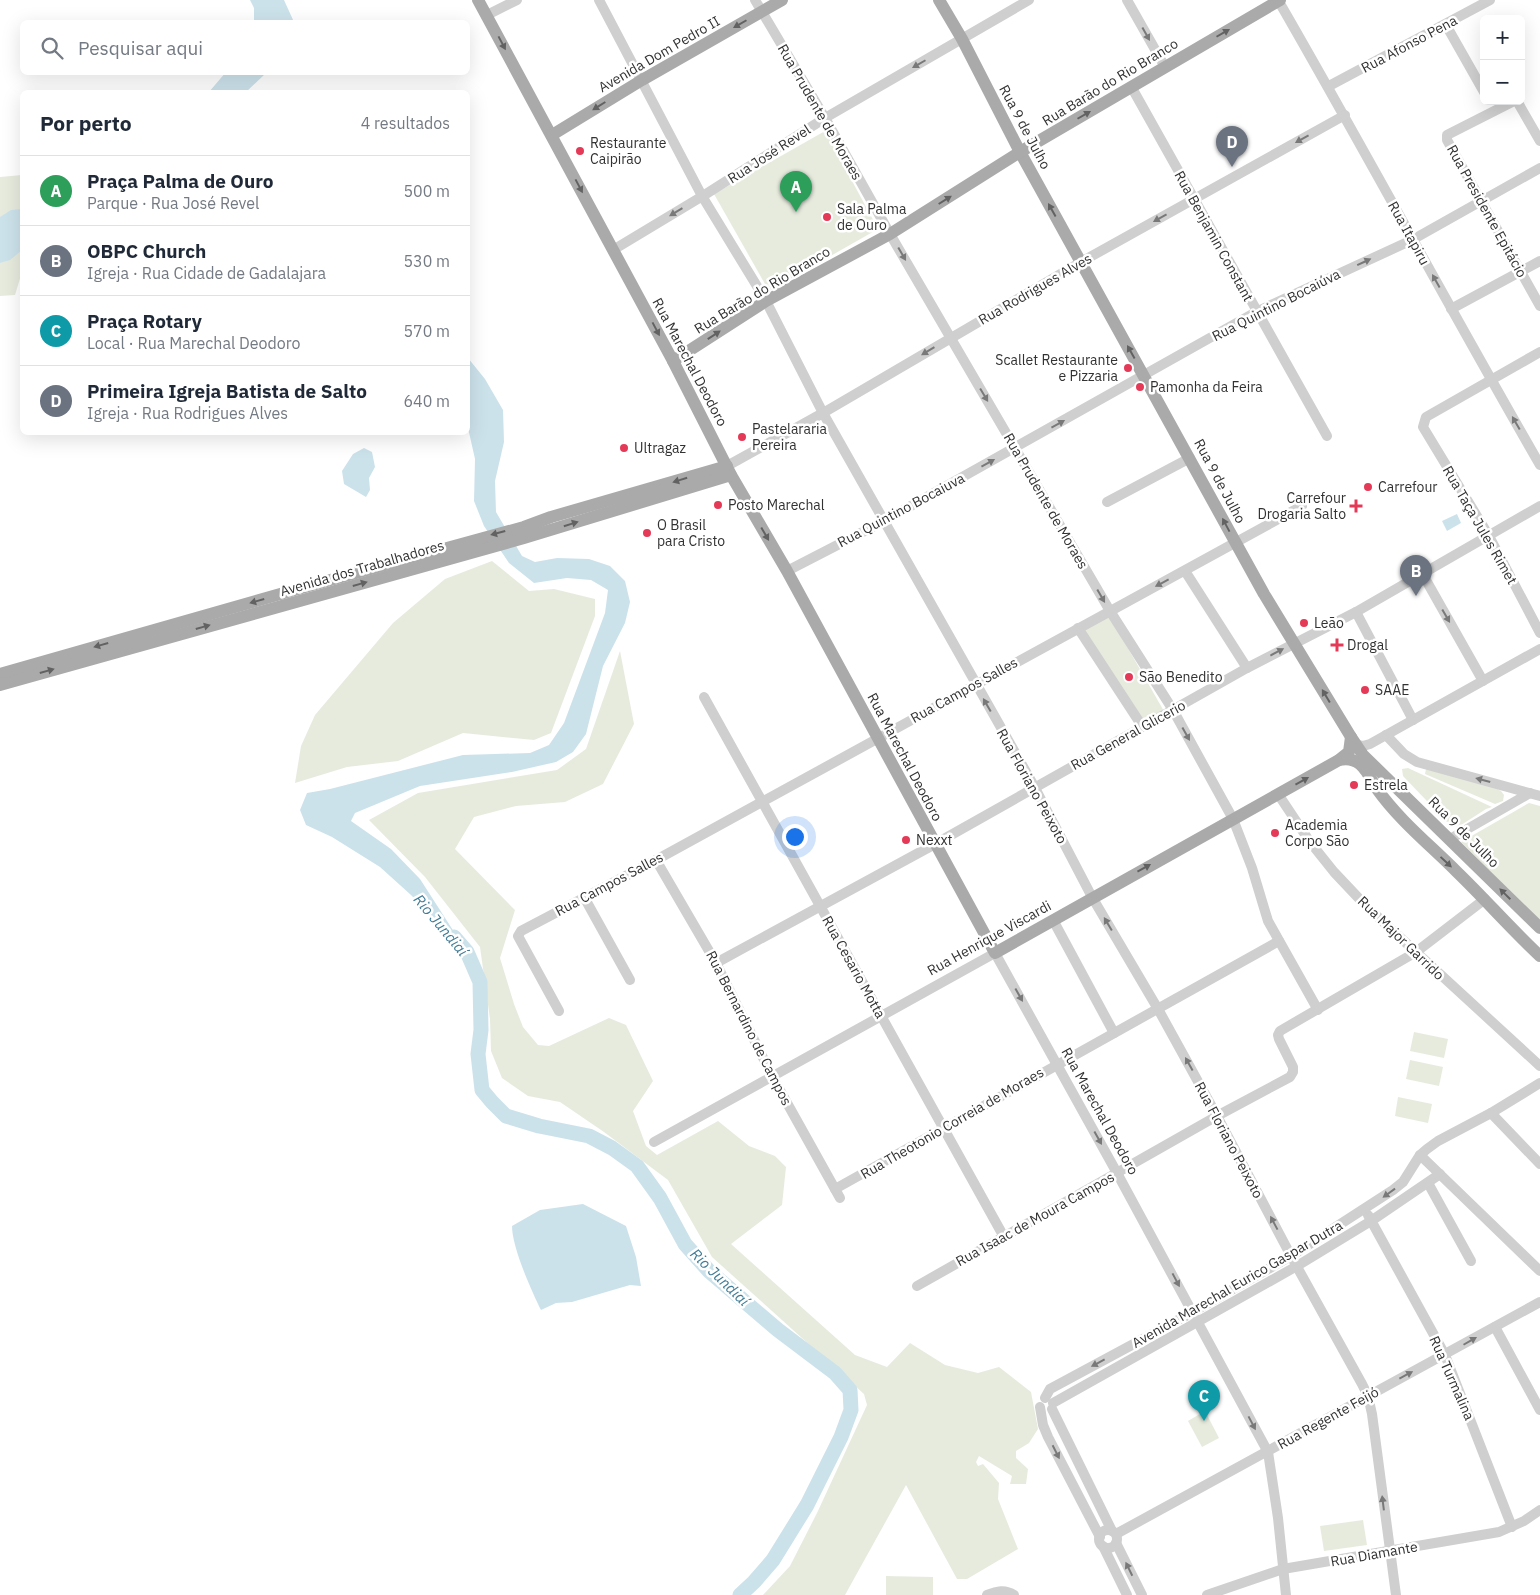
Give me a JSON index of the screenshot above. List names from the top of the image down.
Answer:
{
  "streets": {
    "main road": [
      "Avenida Dom Pedro II",
      "Rua Barão do Rio Branco",
      "Rua 9 de Julho",
      "Rua Marechal Deodoro",
      "Avenida dos Trabalhadores",
      "Rua Henrique Viscardi"
    ],
    "street": [
      "Rua Afonso Pena",
      "Rua Prudente de Moraes",
      "Rua José Revel",
      "Rua Presidente Epitácio",
      "Rua Itapiru",
      "Rua Benjamin Constant",
      "Rua Rodrigues Alves",
      "Rua Quintino Bocaiúva",
      "Rua Quintino Bocaiuva",
      "Rua Taça Jules Rimet",
      "Rua Campos Salles",
      "Rua General Glicerio",
      "Rua Floriano Peixoto",
      "Rua Major Garrido",
      "Rua Cesario Motta",
      "Rua Bernardino de Campos",
      "Rua Theotonio Correia de Moraes",
      "Rua Isaac de Moura Campos",
      "Avenida Marechal Eurico Gaspar Dutra",
      "Rua Turmalina",
      "Rua Regente Feijó",
      "Rua Diamante"
    ]
  },
  "crossings": [
    ["Rua Afonso Pena", "Rua Itapiru"],
    ["Avenida Dom Pedro II", "Rua Prudente de Moraes"],
    ["Avenida Dom Pedro II", "Rua Marechal Deodoro"],
    ["Avenida Dom Pedro II", "Rua Floriano Peixoto"],
    ["Rua Barão do Rio Branco", "Rua Prudente de Moraes"],
    ["Rua Barão do Rio Branco", "Rua 9 de Julho"],
    ["Rua Barão do Rio Branco", "Rua Itapiru"],
    ["Rua Barão do Rio Branco", "Rua Benjamin Constant"],
    ["Rua Barão do Rio Branco", "Rua Marechal Deodoro"],
    ["Rua Barão do Rio Branco", "Rua Floriano Peixoto"],
    ["Rua Prudente de Moraes", "Rua José Revel"],
    ["Rua Prudente de Moraes", "Rua Rodrigues Alves"],
    ["Rua Prudente de Moraes", "Rua Quintino Bocaiúva"],
    ["Rua Prudente de Moraes", "Rua Quintino Bocaiuva"],
    ["Rua Prudente de Moraes", "Rua Campos Salles"],
    ["Rua Prudente de Moraes", "Rua General Glicerio"],
    ["Rua Prudente de Moraes", "Rua Henrique Viscardi"],
    ["Rua Prudente de Moraes", "Rua Theotonio Correia de Moraes"],
    ["Rua Prudente de Moraes", "Rua Isaac de Moura Campos"],
    ["Rua 9 de Julho", "Rua José Revel"],
    ["Rua 9 de Julho", "Rua Rodrigues Alves"],
    ["Rua 9 de Julho", "Rua Quintino Bocaiúva"],
    ["Rua 9 de Julho", "Rua Campos Salles"],
    ["Rua 9 de Julho", "Rua General Glicerio"],
    ["Rua José Revel", "Rua Marechal Deodoro"],
    ["Rua José Revel", "Rua Floriano Peixoto"],
    ["Rua Presidente Epitácio", "Rua Quintino Bocaiúva"],
    ["Rua Itapiru", "Rua Rodrigues Alves"],
    ["Rua Itapiru", "Rua Quintino Bocaiúva"],
    ["Rua Itapiru", "Rua Taça Jules Rimet"],
    ["Rua Benjamin Constant", "Rua Rodrigues Alves"],
    ["Rua Benjamin Constant", "Rua Quintino Bocaiúva"],
    ["Rua Rodrigues Alves", "Rua Marechal Deodoro"],
    ["Rua Rodrigues Alves", "Avenida dos Trabalhadores"],
    ["Rua Rodrigues Alves", "Rua Floriano Peixoto"],
    ["Rua Quintino Bocaiúva", "Rua Quintino Bocaiuva"],
    ["Rua Marechal Deodoro", "Rua Quintino Bocaiuva"],
    ["Rua Marechal Deodoro", "Avenida dos Trabalhadores"],
    ["Rua Marechal Deodoro", "Rua Campos Salles"],
    ["Rua Marechal Deodoro", "Rua General Glicerio"],
    ["Rua Marechal Deodoro", "Rua Henrique Viscardi"],
    ["Rua Marechal Deodoro", "Rua Theotonio Correia de Moraes"],
    ["Rua Marechal Deodoro", "Rua Isaac de Moura Campos"],
    ["Rua Marechal Deodoro", "Avenida Marechal Eurico Gaspar Dutra"],
    ["Rua Marechal Deodoro", "Rua Regente Feijó"],
    ["Rua Marechal Deodoro", "Rua Diamante"],
    ["Rua Quintino Bocaiuva", "Rua Floriano Peixoto"],
    ["Rua Taça Jules Rimet", "Rua General Glicerio"],
    ["Rua Campos Salles", "Rua Floriano Peixoto"],
    ["Rua Campos Salles", "Rua Cesario Motta"],
    ["Rua Campos Salles", "Rua Bernardino de Campos"],
    ["Rua General Glicerio", "Rua Floriano Peixoto"],
    ["Rua General Glicerio", "Rua Cesario Motta"],
    ["Rua General Glicerio", "Rua Bernardino de Campos"],
    ["Rua Floriano Peixoto", "Rua Henrique Viscardi"],
    ["Rua Floriano Peixoto", "Rua Theotonio Correia de Moraes"],
    ["Rua Floriano Peixoto", "Rua Isaac de Moura Campos"],
    ["Rua Floriano Peixoto", "Avenida Marechal Eurico Gaspar Dutra"],
    ["Rua Floriano Peixoto", "Rua Regente Feijó"],
    ["Rua Floriano Peixoto", "Rua Diamante"],
    ["Rua Henrique Viscardi", "Rua Major Garrido"],
    ["Rua Henrique Viscardi", "Rua Cesario Motta"],
    ["Rua Henrique Viscardi", "Rua Bernardino de Campos"],
    ["Rua Cesario Motta", "Rua Theotonio Correia de Moraes"],
    ["Rua Cesario Motta", "Rua Isaac de Moura Campos"],
    ["Rua Bernardino de Campos", "Rua Theotonio Correia de Moraes"],
    ["Avenida Marechal Eurico Gaspar Dutra", "Rua Turmalina"],
    ["Rua Turmalina", "Rua Regente Feijó"],
    ["Rua Turmalina", "Rua Diamante"]
  ],
  "one_way": [
    "Avenida Dom Pedro II",
    "Rua Barão do Rio Branco",
    "Rua Prudente de Moraes",
    "Rua José Revel",
    "Rua Rodrigues Alves",
    "Rua Quintino Bocaiúva",
    "Rua Marechal Deodoro",
    "Rua Quintino Bocaiuva",
    "Rua Floriano Peixoto"
  ],
  "water": ["Rio Jundiaí"],
  "places": {
    "other": [
      "Restaurante Caipirão",
      "Sala Palma de Ouro",
      "Scallet Restaurante e Pizzaria",
      "Pamonha da Feira",
      "Pastelararia Pereira",
      "Ultragaz",
      "Carrefour",
      "Posto Marechal",
      "O Brasil para Cristo",
      "Leão",
      "São Benedito",
      "SAAE",
      "Estrela",
      "Academia Corpo São",
      "Nexxt"
    ],
    "health": ["Carrefour Drogaria Salto", "Drogal"]
  },
  "page": {
    "map_buttons": ["+", "−"],
    "search": "Pesquisar aqui",
    "heading": ["Por perto", "4 resultados"],
    "pins": [
      "D",
      "A",
      "B",
      "C"
    ],
    "list": [
      {
        "mark": "A",
        "name": "Praça Palma de Ouro",
        "note": "Parque · Rua José Revel",
        "value": "500 m"
      },
      {
        "mark": "B",
        "name": "OBPC Church",
        "note": "Igreja · Rua Cidade de Gadalajara",
        "value": "530 m"
      },
      {
        "mark": "C",
        "name": "Praça Rotary",
        "note": "Local · Rua Marechal Deodoro",
        "value": "570 m"
      },
      {
        "mark": "D",
        "name": "Primeira Igreja Batista de Salto",
        "note": "Igreja · Rua Rodrigues Alves",
        "value": "640 m"
      }
    ]
  }
}
